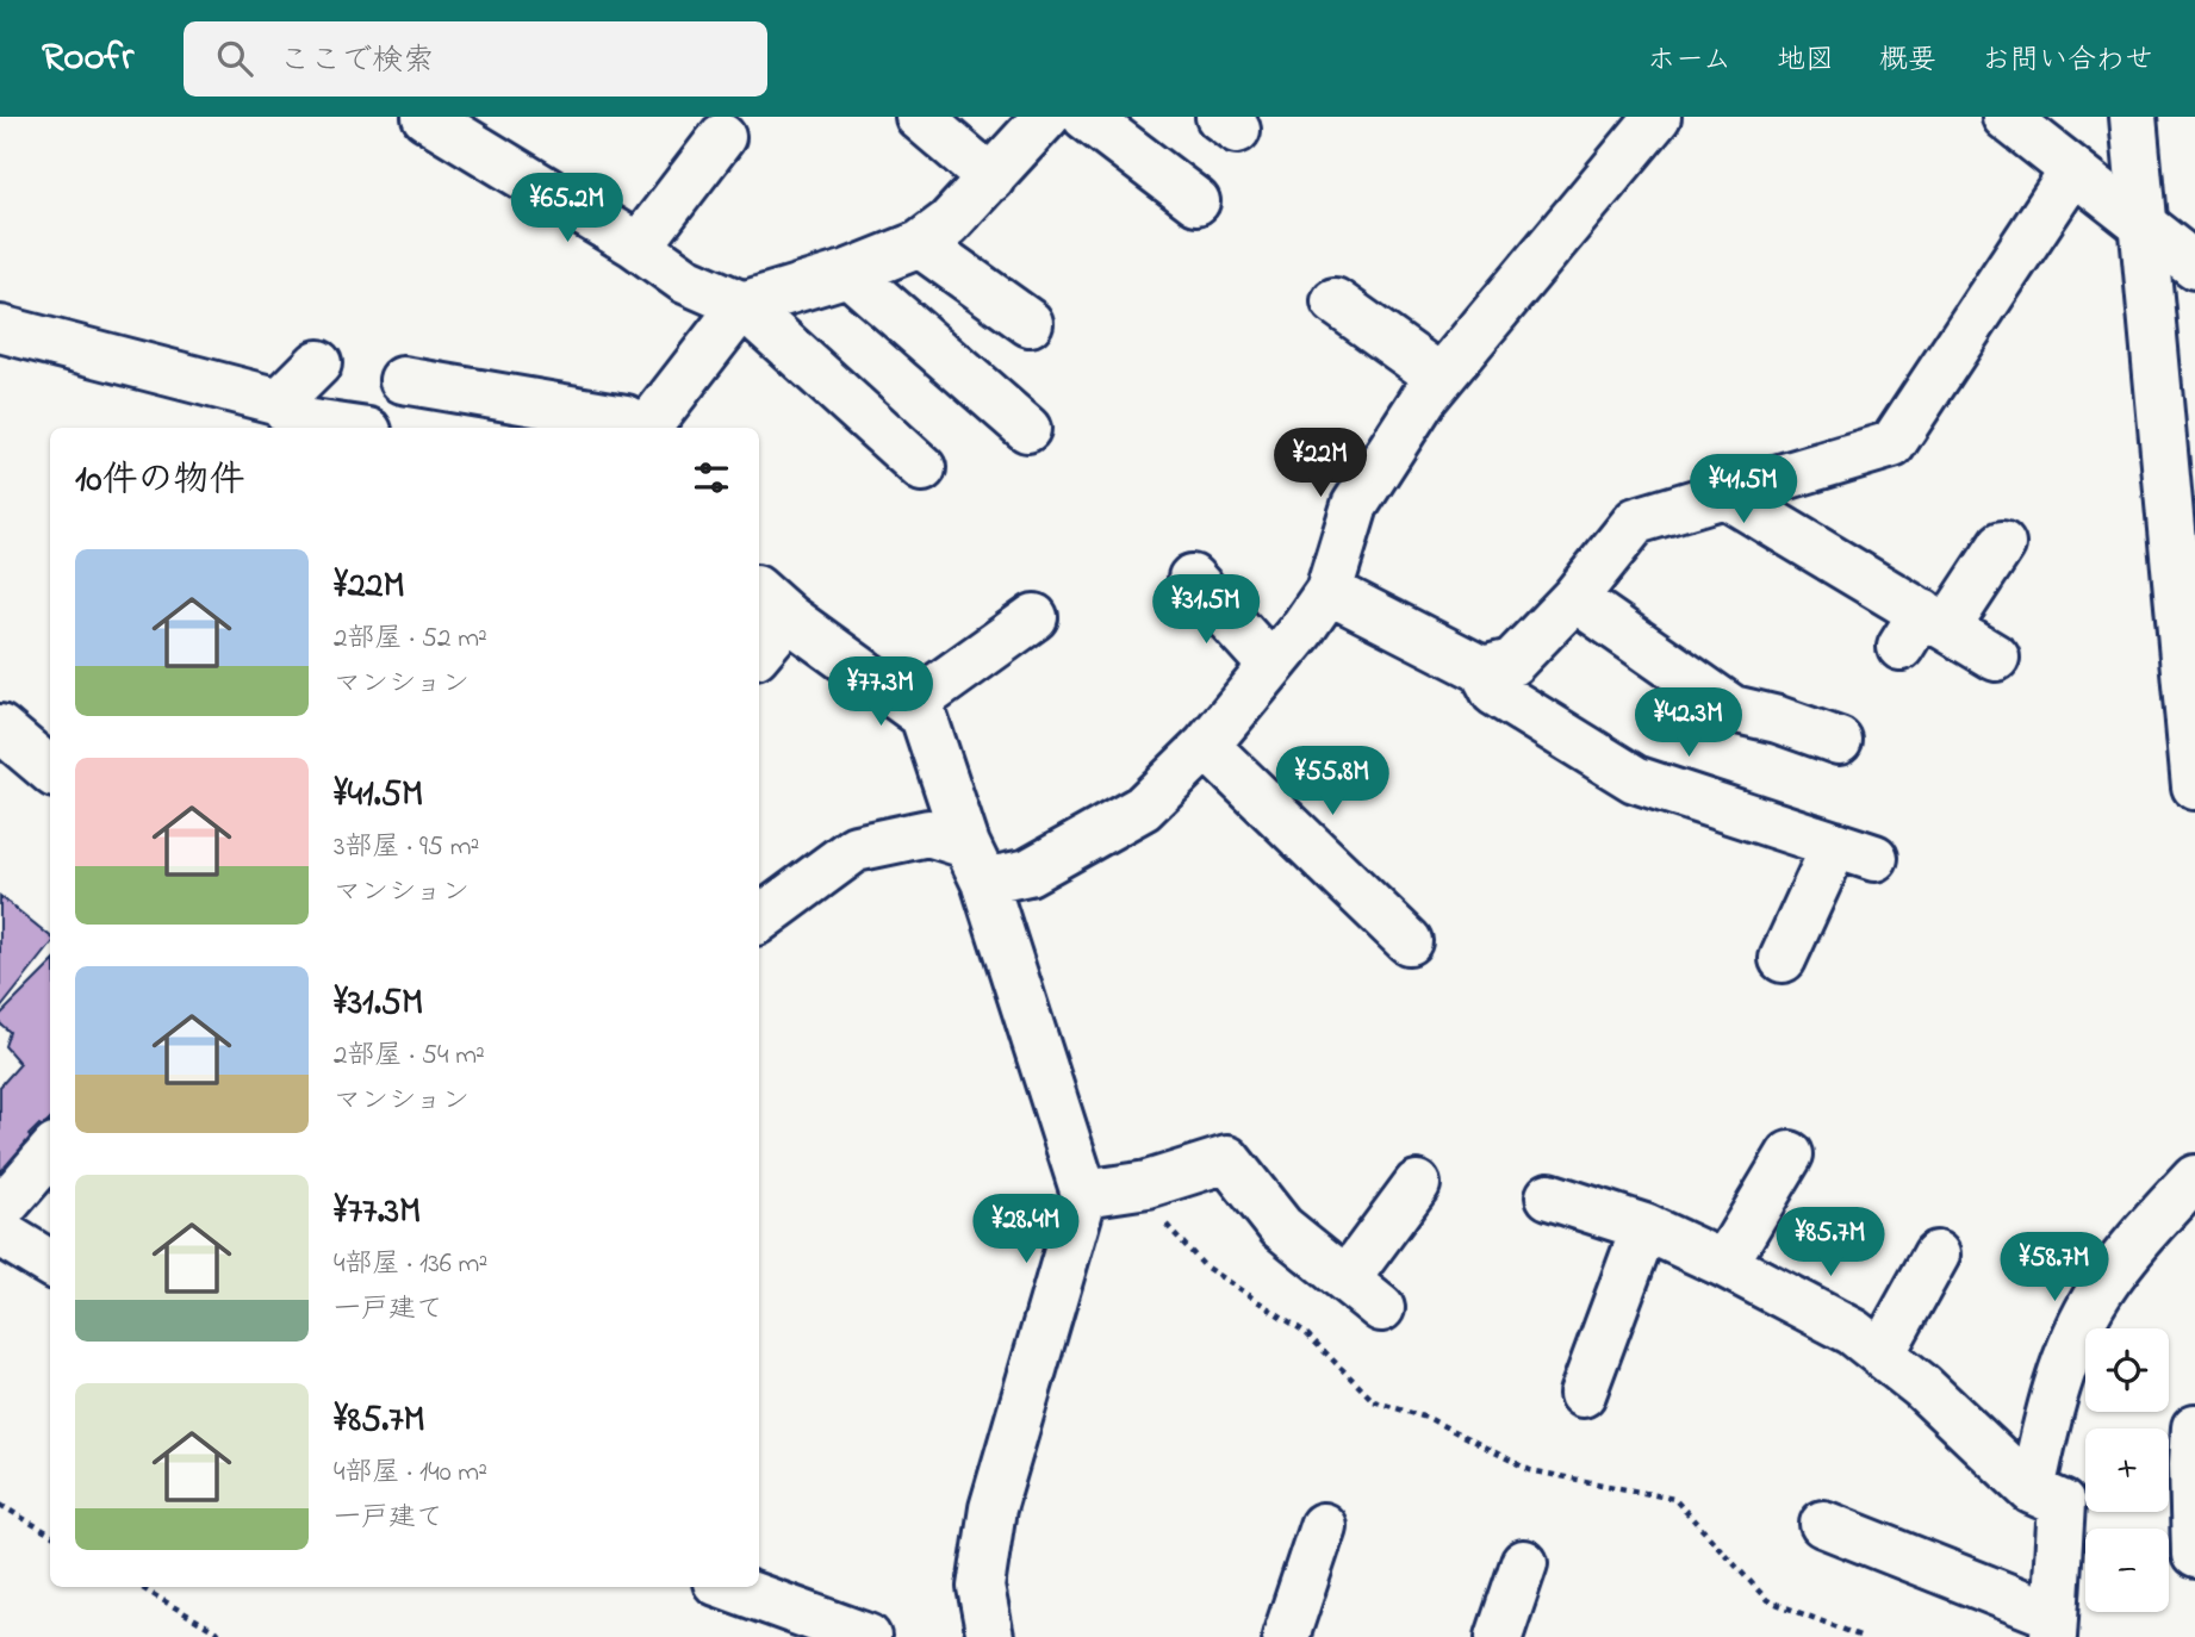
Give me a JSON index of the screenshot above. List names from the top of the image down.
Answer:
{
  "page": {
    "header": "Roofr",
    "search": "ここで検索",
    "nav": [
      "ホーム",
      "地図",
      "概要",
      "お問い合わせ"
    ],
    "price": [
      "¥65.2M",
      "¥22M",
      "¥41.5M",
      "¥31.5M",
      "¥77.3M",
      "¥42.3M",
      "¥55.8M",
      "¥28.4M",
      "¥85.7M",
      "¥58.7M"
    ],
    "heading": "10件の物件",
    "list": [
      {
        "name": "¥22M",
        "note": "2部屋 · 52 m² · マンション"
      },
      {
        "name": "¥41.5M",
        "note": "3部屋 · 95 m² · マンション"
      },
      {
        "name": "¥31.5M",
        "note": "2部屋 · 54 m² · マンション"
      },
      {
        "name": "¥77.3M",
        "note": "4部屋 · 136 m² · 一戸建て"
      },
      {
        "name": "¥85.7M",
        "note": "4部屋 · 140 m² · 一戸建て"
      }
    ],
    "map_buttons": ["+", "−"]
  }
}
